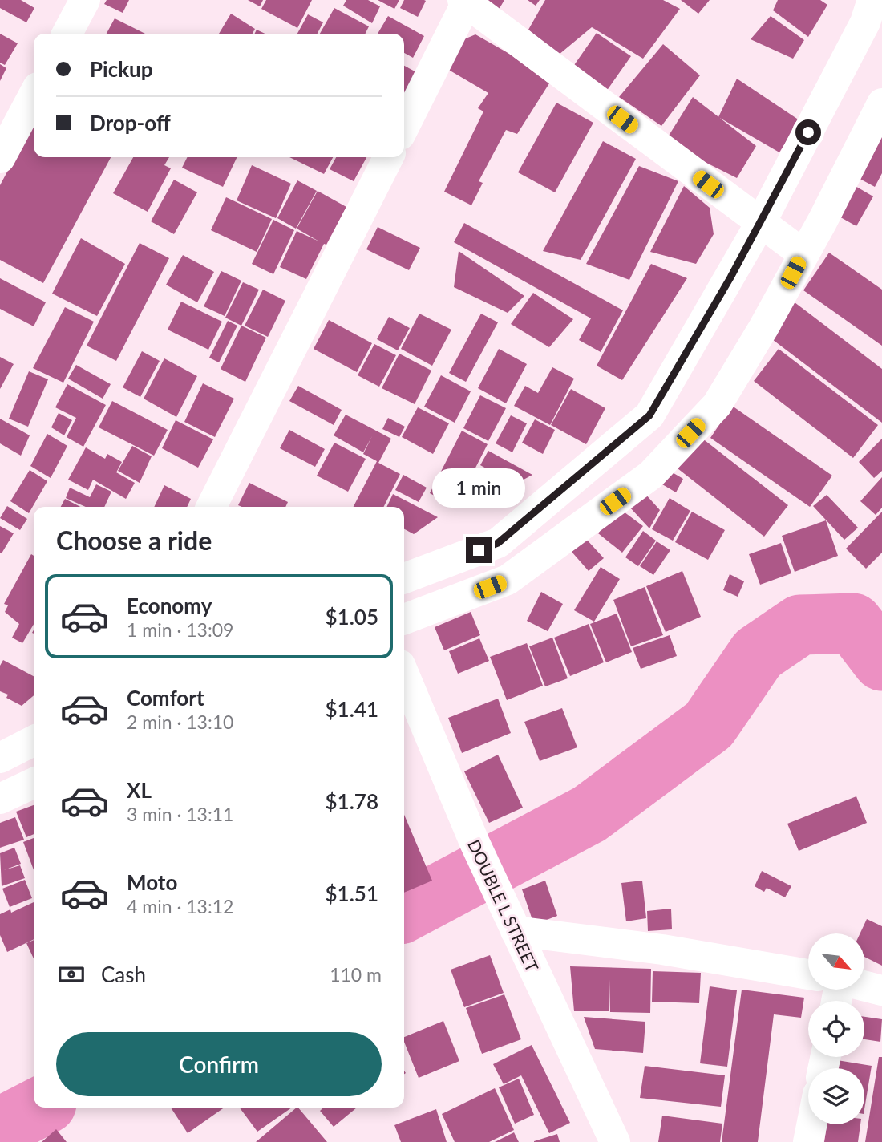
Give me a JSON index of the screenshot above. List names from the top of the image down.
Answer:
{
  "streets": {
    "street": ["DOUBLE L STREET"]
  },
  "north": "bottom right",
  "page": {
    "banner": ["Pickup", "Drop-off"],
    "bubble": "1 min",
    "heading": "Choose a ride",
    "list": [
      {
        "name": "Economy",
        "note": "1 min · 13:09",
        "value": "$1.05"
      },
      {
        "name": "Comfort",
        "note": "2 min · 13:10",
        "value": "$1.41"
      },
      {
        "name": "XL",
        "note": "3 min · 13:11",
        "value": "$1.78"
      },
      {
        "name": "Moto",
        "note": "4 min · 13:12",
        "value": "$1.51"
      }
    ],
    "pay": ["Cash", "110 m"],
    "buttons": "Confirm"
  }
}
